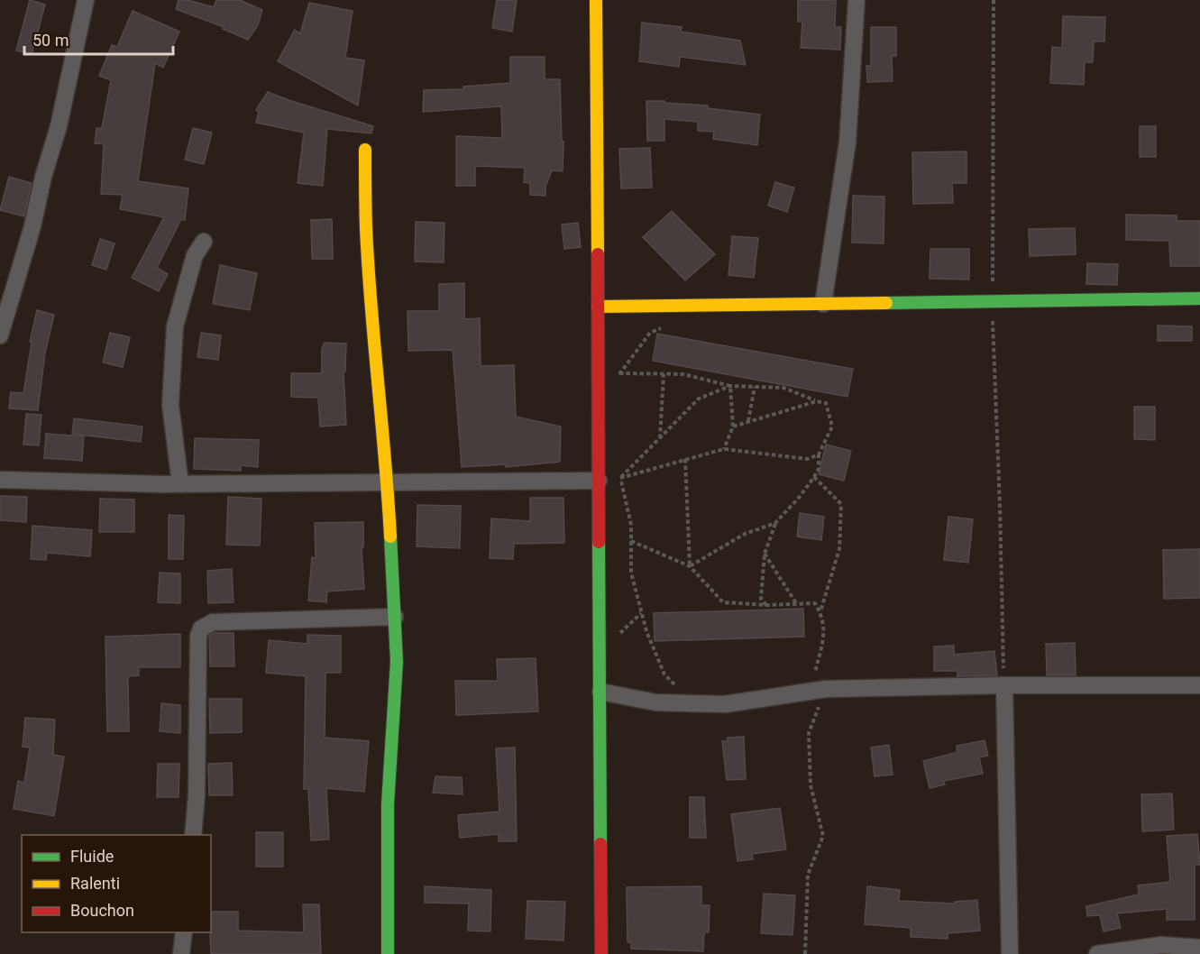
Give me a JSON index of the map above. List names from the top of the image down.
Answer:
{
  "legend": ["Fluide", "Ralenti", "Bouchon"],
  "scale_bar": "50 m"
}
